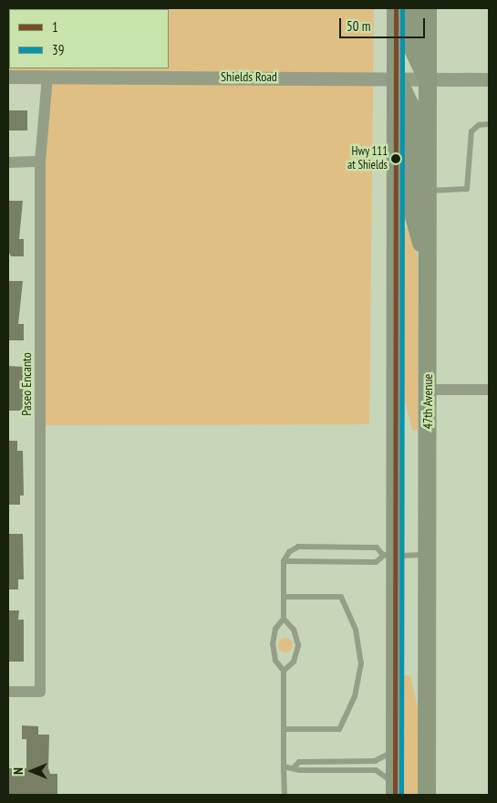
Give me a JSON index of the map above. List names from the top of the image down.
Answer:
{
  "streets": {
    "main road": ["47th Avenue"],
    "street": ["Shields Road", "Paseo Encanto"]
  },
  "crossings": [
    ["Shields Road", "Paseo Encanto"],
    ["Shields Road", "47th Avenue"]
  ],
  "places": ["Hwy 111 at Shields"],
  "lines": ["transit line 1", "transit line 39"],
  "legend": ["1", "39"],
  "scale_bar": "50 m",
  "north": "left"
}
